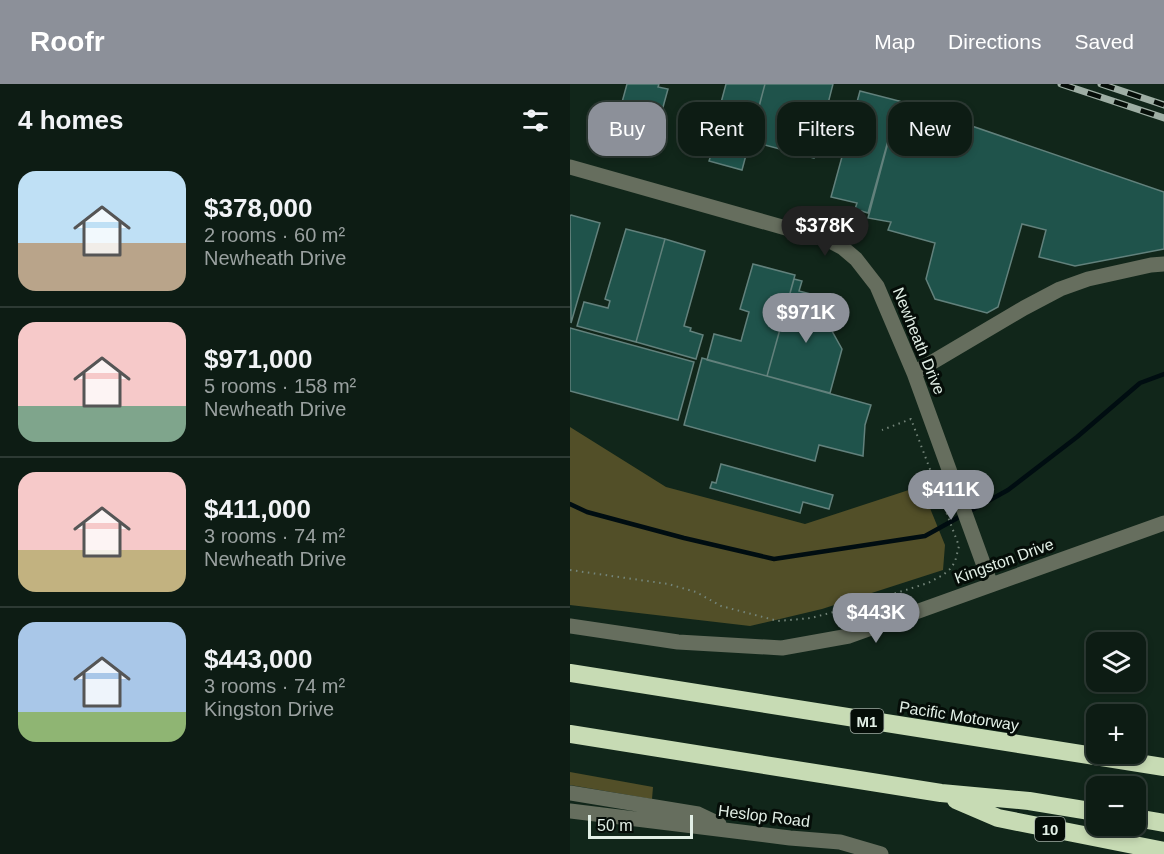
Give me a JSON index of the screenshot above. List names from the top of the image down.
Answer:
{
  "streets": {
    "highway": ["Pacific Motorway", "M1", "10"],
    "street": ["Newheath Drive", "Kingston Drive", "Heslop Road"]
  },
  "crossings": [
    ["Newheath Drive", "Kingston Drive"]
  ],
  "scale_bar": "50 m",
  "page": {
    "header": "Roofr",
    "nav": ["Map", "Directions", "Saved"],
    "heading": "4 homes",
    "chip": [
      "Buy",
      "Rent",
      "Filters",
      "New"
    ],
    "list": [
      {
        "name": "$378,000",
        "note": "2 rooms · 60 m² · Newheath Drive"
      },
      {
        "name": "$971,000",
        "note": "5 rooms · 158 m² · Newheath Drive"
      },
      {
        "name": "$411,000",
        "note": "3 rooms · 74 m² · Newheath Drive"
      },
      {
        "name": "$443,000",
        "note": "3 rooms · 74 m² · Kingston Drive"
      }
    ],
    "price": [
      "$378K",
      "$971K",
      "$411K",
      "$443K"
    ],
    "map_buttons": ["+", "−"],
    "scale": "50 m"
  }
}
